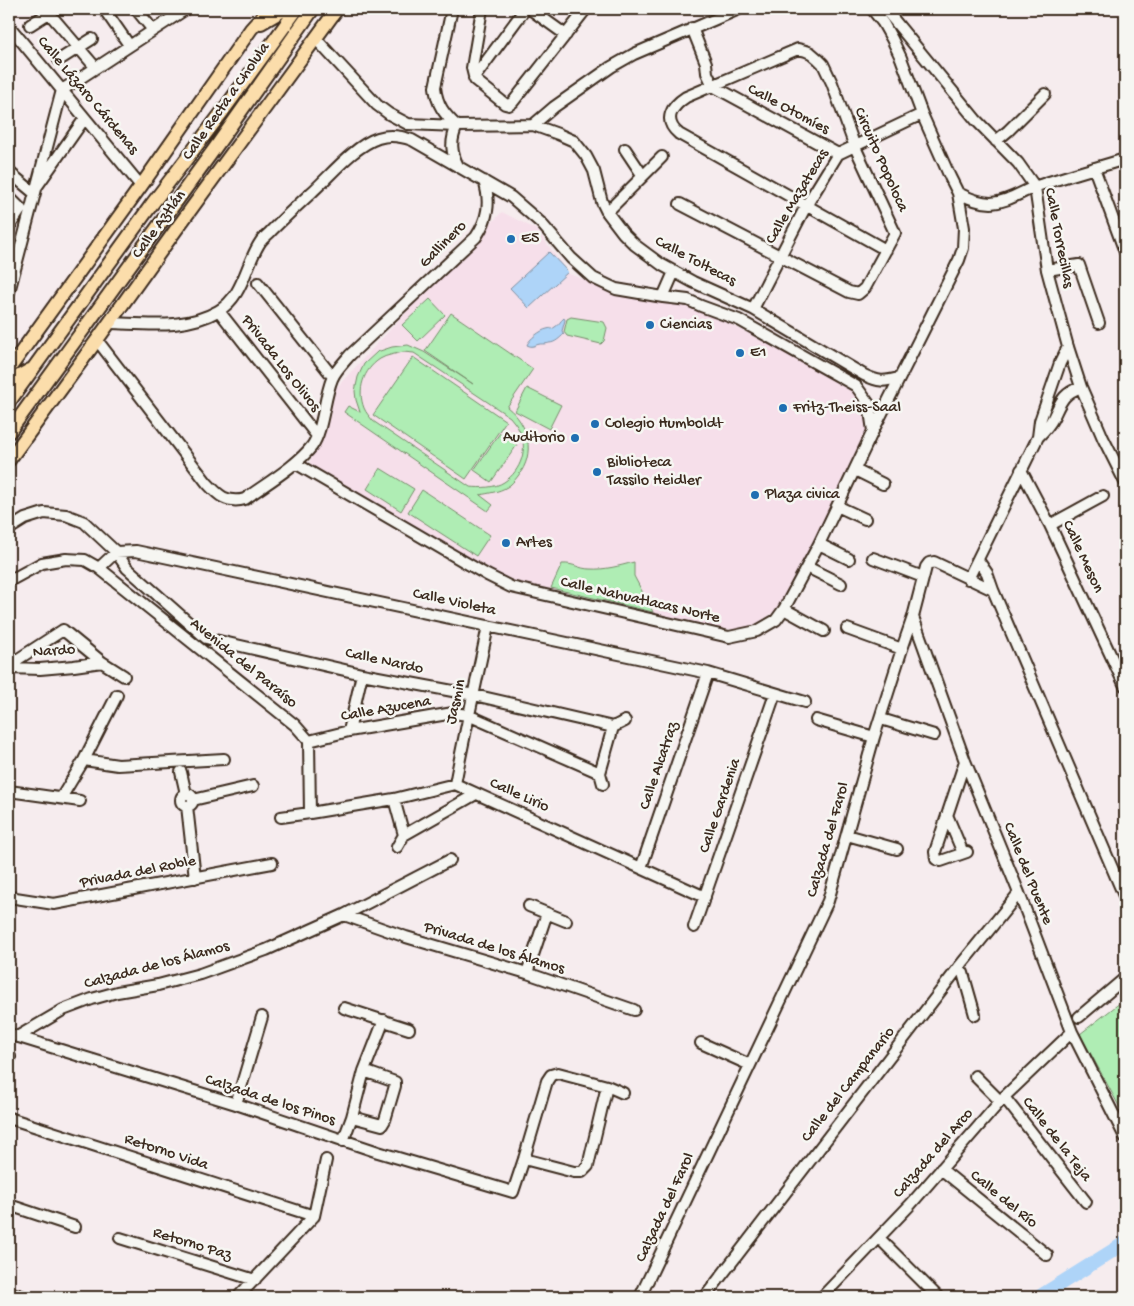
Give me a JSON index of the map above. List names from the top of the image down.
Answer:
{
  "streets": {
    "main road": ["Calle Recta a Cholula", "Calle Aztlán"],
    "street": [
      "Calle Lázaro Cárdenas",
      "Calle Otomíes",
      "Circuito Popoloca",
      "Calle Mazatecas",
      "Calle Torrecillas",
      "Gallinero",
      "Calle Toltecas",
      "Privada Los Olivos",
      "Calle Meson",
      "Calle Nahuatlacas Norte",
      "Calle Violeta",
      "Nardo",
      "Calle Nardo",
      "Avenida del Paraíso",
      "Jasmin",
      "Calle Azucena",
      "Calle Alcatraz",
      "Calle Lirio",
      "Calle Gardenia",
      "Calzada del Farol",
      "Privada del Roble",
      "Calle del Puente",
      "Privada de los Álamos",
      "Calzada de los Álamos",
      "Calle del Campanario",
      "Calzada de los Pinos",
      "Calle de la Teja",
      "Retorno Vida",
      "Calzada del Arco",
      "Calle del Río",
      "Retorno Paz"
    ]
  },
  "crossings": [
    ["Calle Lázaro Cárdenas", "Calle Recta a Cholula"],
    ["Calle Otomíes", "Circuito Popoloca"],
    ["Calle Otomíes", "Calle Mazatecas"],
    ["Circuito Popoloca", "Calle Mazatecas"],
    ["Calle Mazatecas", "Calle Toltecas"],
    ["Calle Aztlán", "Gallinero"],
    ["Calle Aztlán", "Calle Toltecas"],
    ["Gallinero", "Calle Toltecas"],
    ["Gallinero", "Privada Los Olivos"],
    ["Gallinero", "Calle Nahuatlacas Norte"],
    ["Calle Toltecas", "Calle Nahuatlacas Norte"],
    ["Calle Violeta", "Calle Nardo"],
    ["Calle Violeta", "Jasmin"],
    ["Calle Violeta", "Calle Alcatraz"],
    ["Calle Violeta", "Calle Gardenia"],
    ["Calle Nardo", "Jasmin"],
    ["Avenida del Paraíso", "Calle Azucena"],
    ["Jasmin", "Calle Azucena"],
    ["Jasmin", "Calle Lirio"],
    ["Calle Alcatraz", "Calle Lirio"],
    ["Calle Lirio", "Calle Gardenia"],
    ["Calzada del Farol", "Calle del Puente"],
    ["Calle del Puente", "Calle del Campanario"],
    ["Calle del Puente", "Calzada del Arco"],
    ["Privada de los Álamos", "Calzada de los Álamos"],
    ["Calzada de los Álamos", "Calzada de los Pinos"],
    ["Calle de la Teja", "Calzada del Arco"],
    ["Calzada del Arco", "Calle del Río"]
  ],
  "places": [
    "E5",
    "Ciencias",
    "E1",
    "Fritz-Theiss-Saal",
    "Colegio Humboldt",
    "Auditorio",
    "Biblioteca Tassilo Heidler",
    "Plaza civica",
    "Artes"
  ]
}
